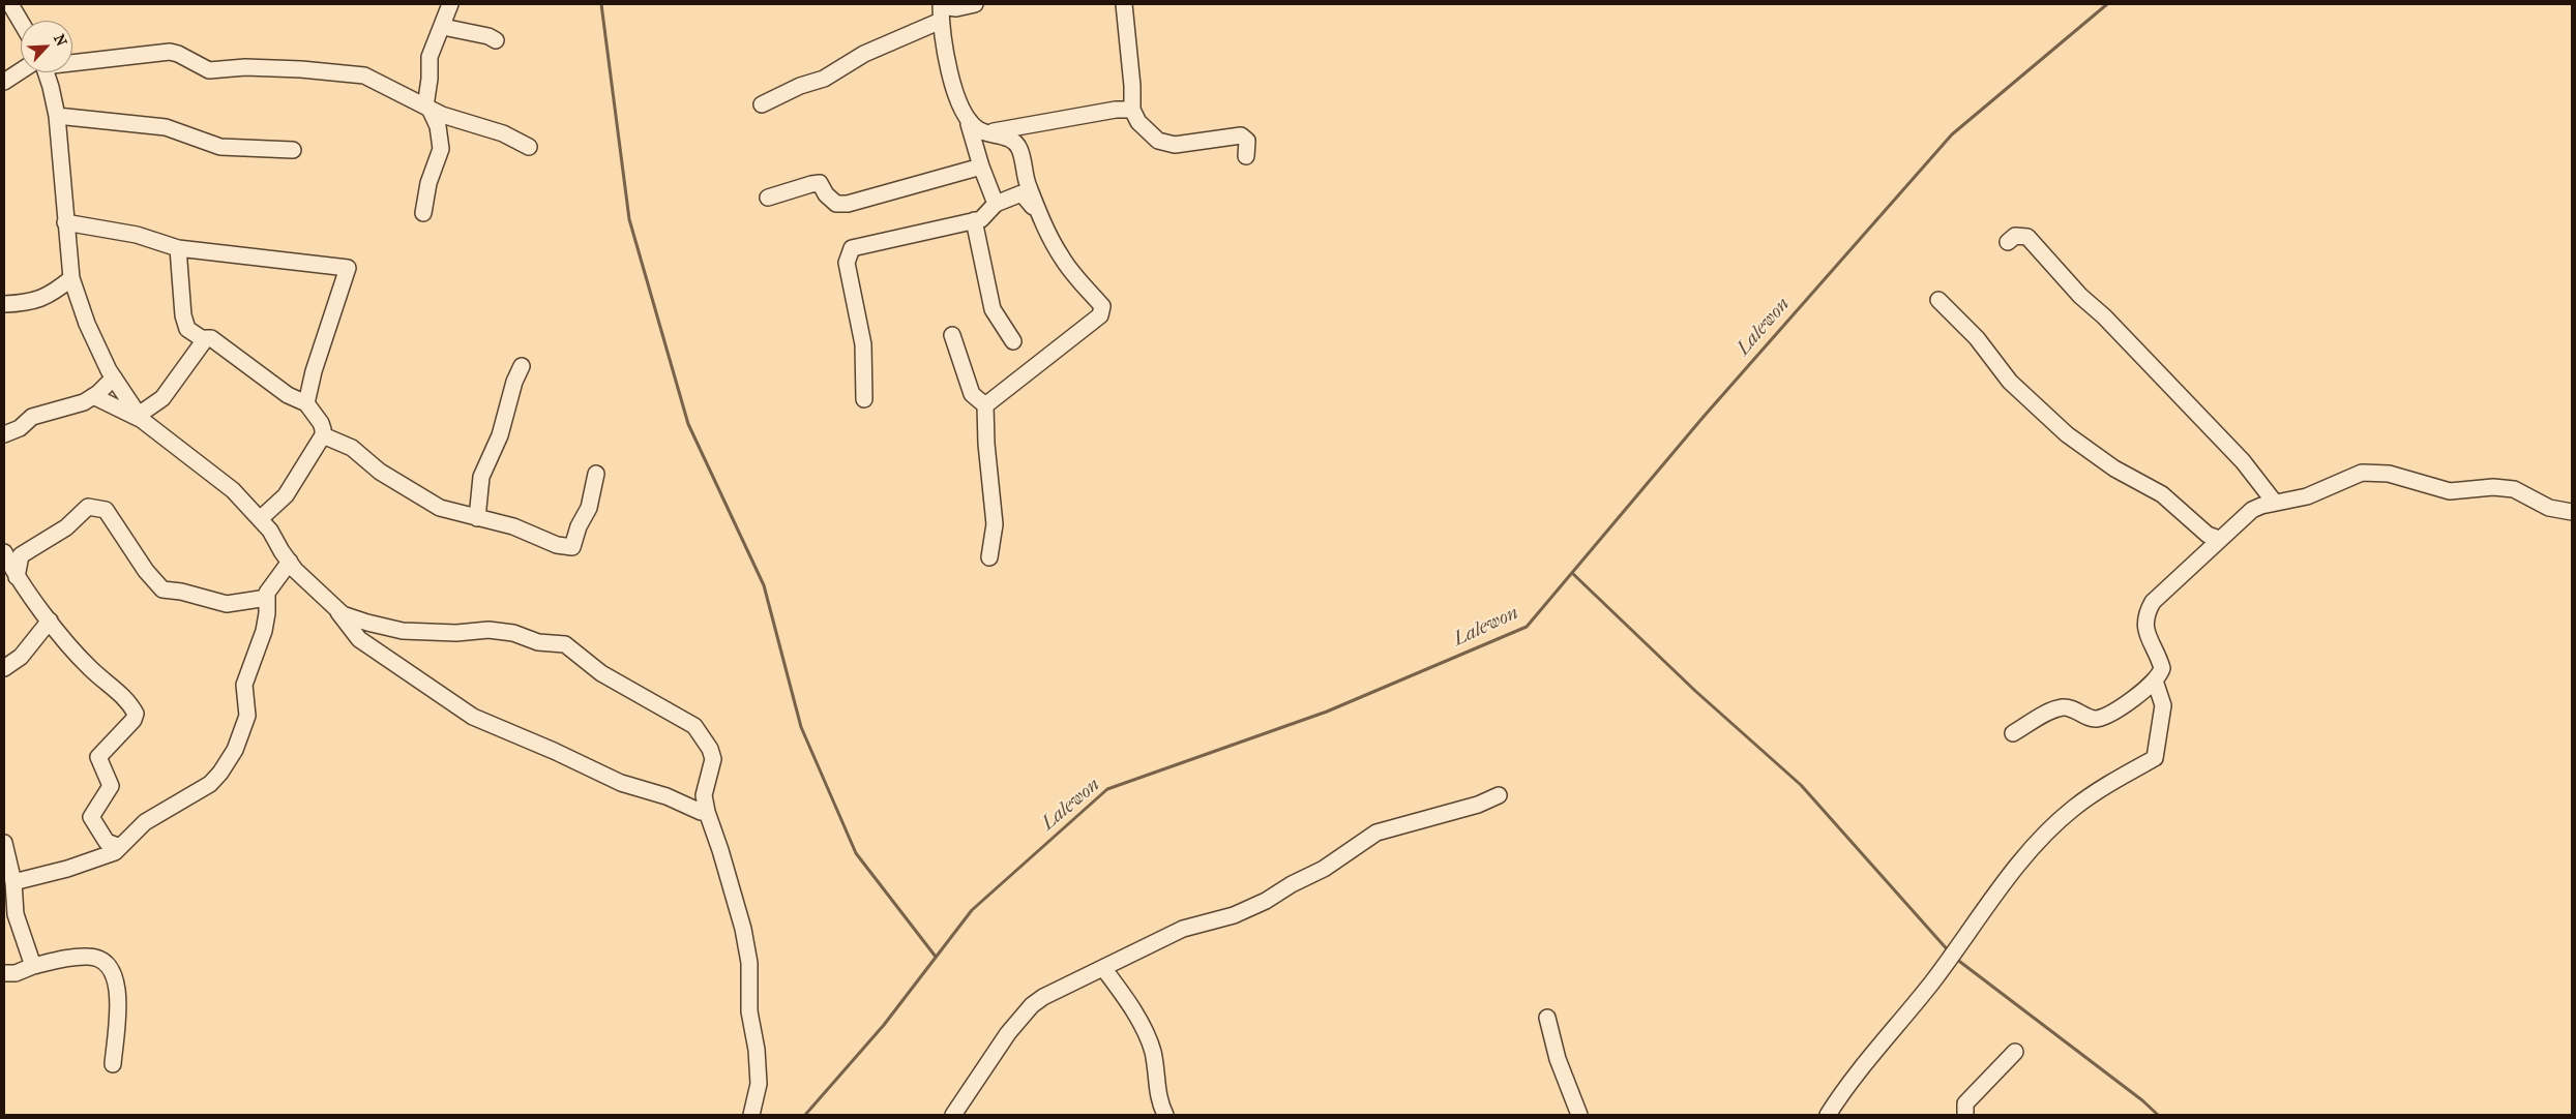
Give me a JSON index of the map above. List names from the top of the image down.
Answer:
{
  "water": ["Lalewon"],
  "north": "top right"
}
